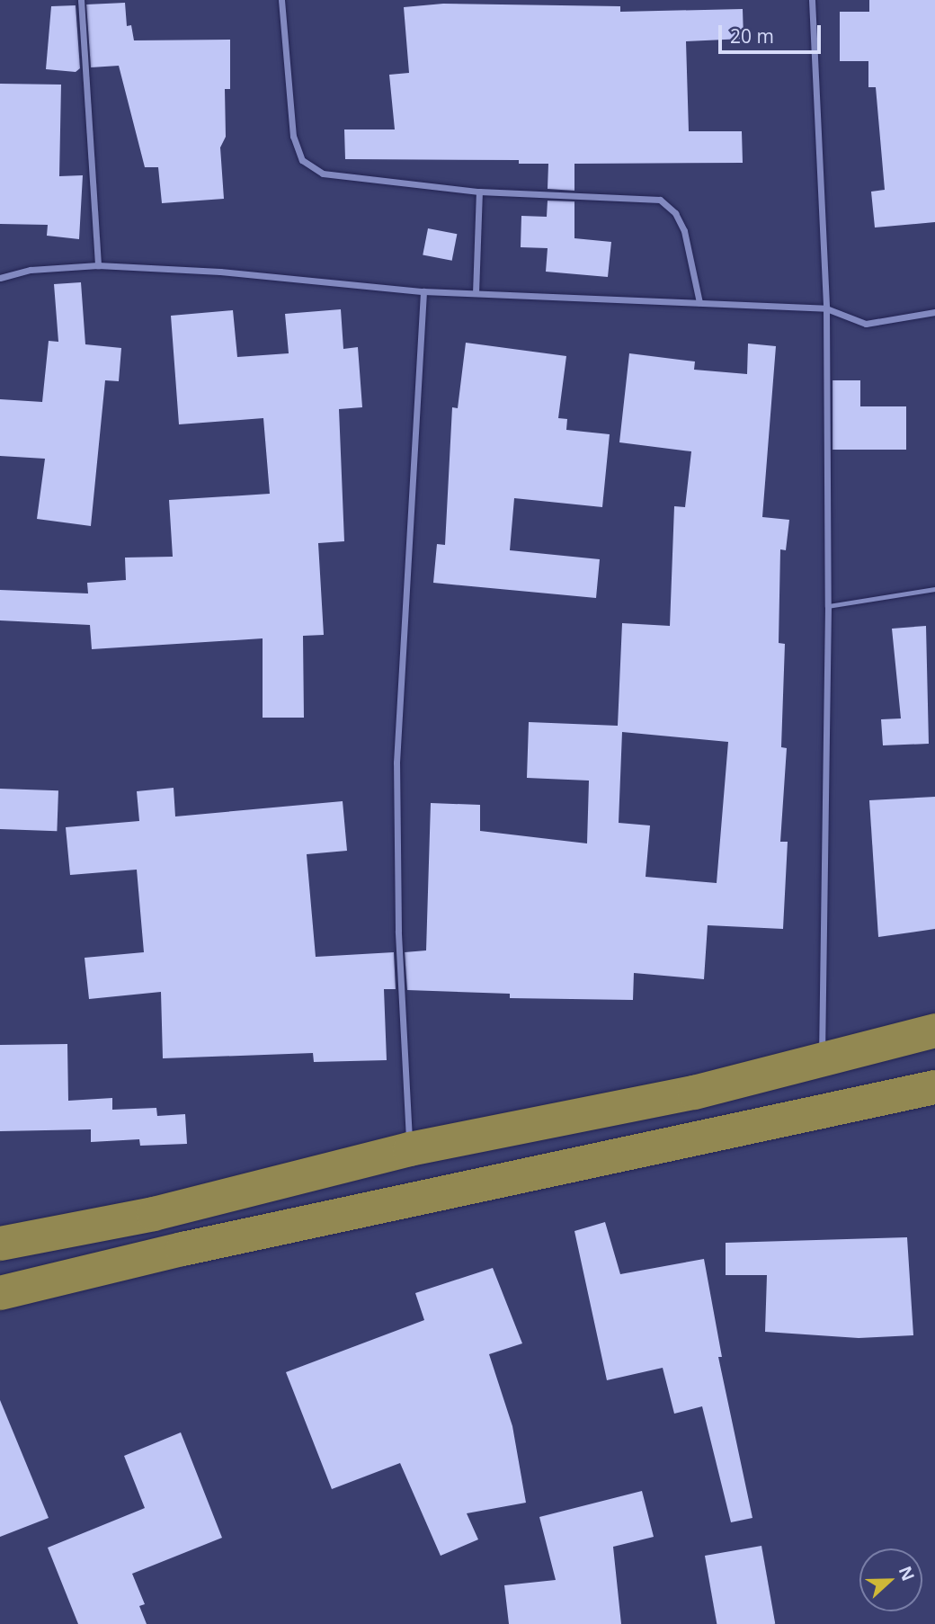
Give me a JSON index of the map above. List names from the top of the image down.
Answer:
{
  "scale_bar": "20 m",
  "north": "right"
}
